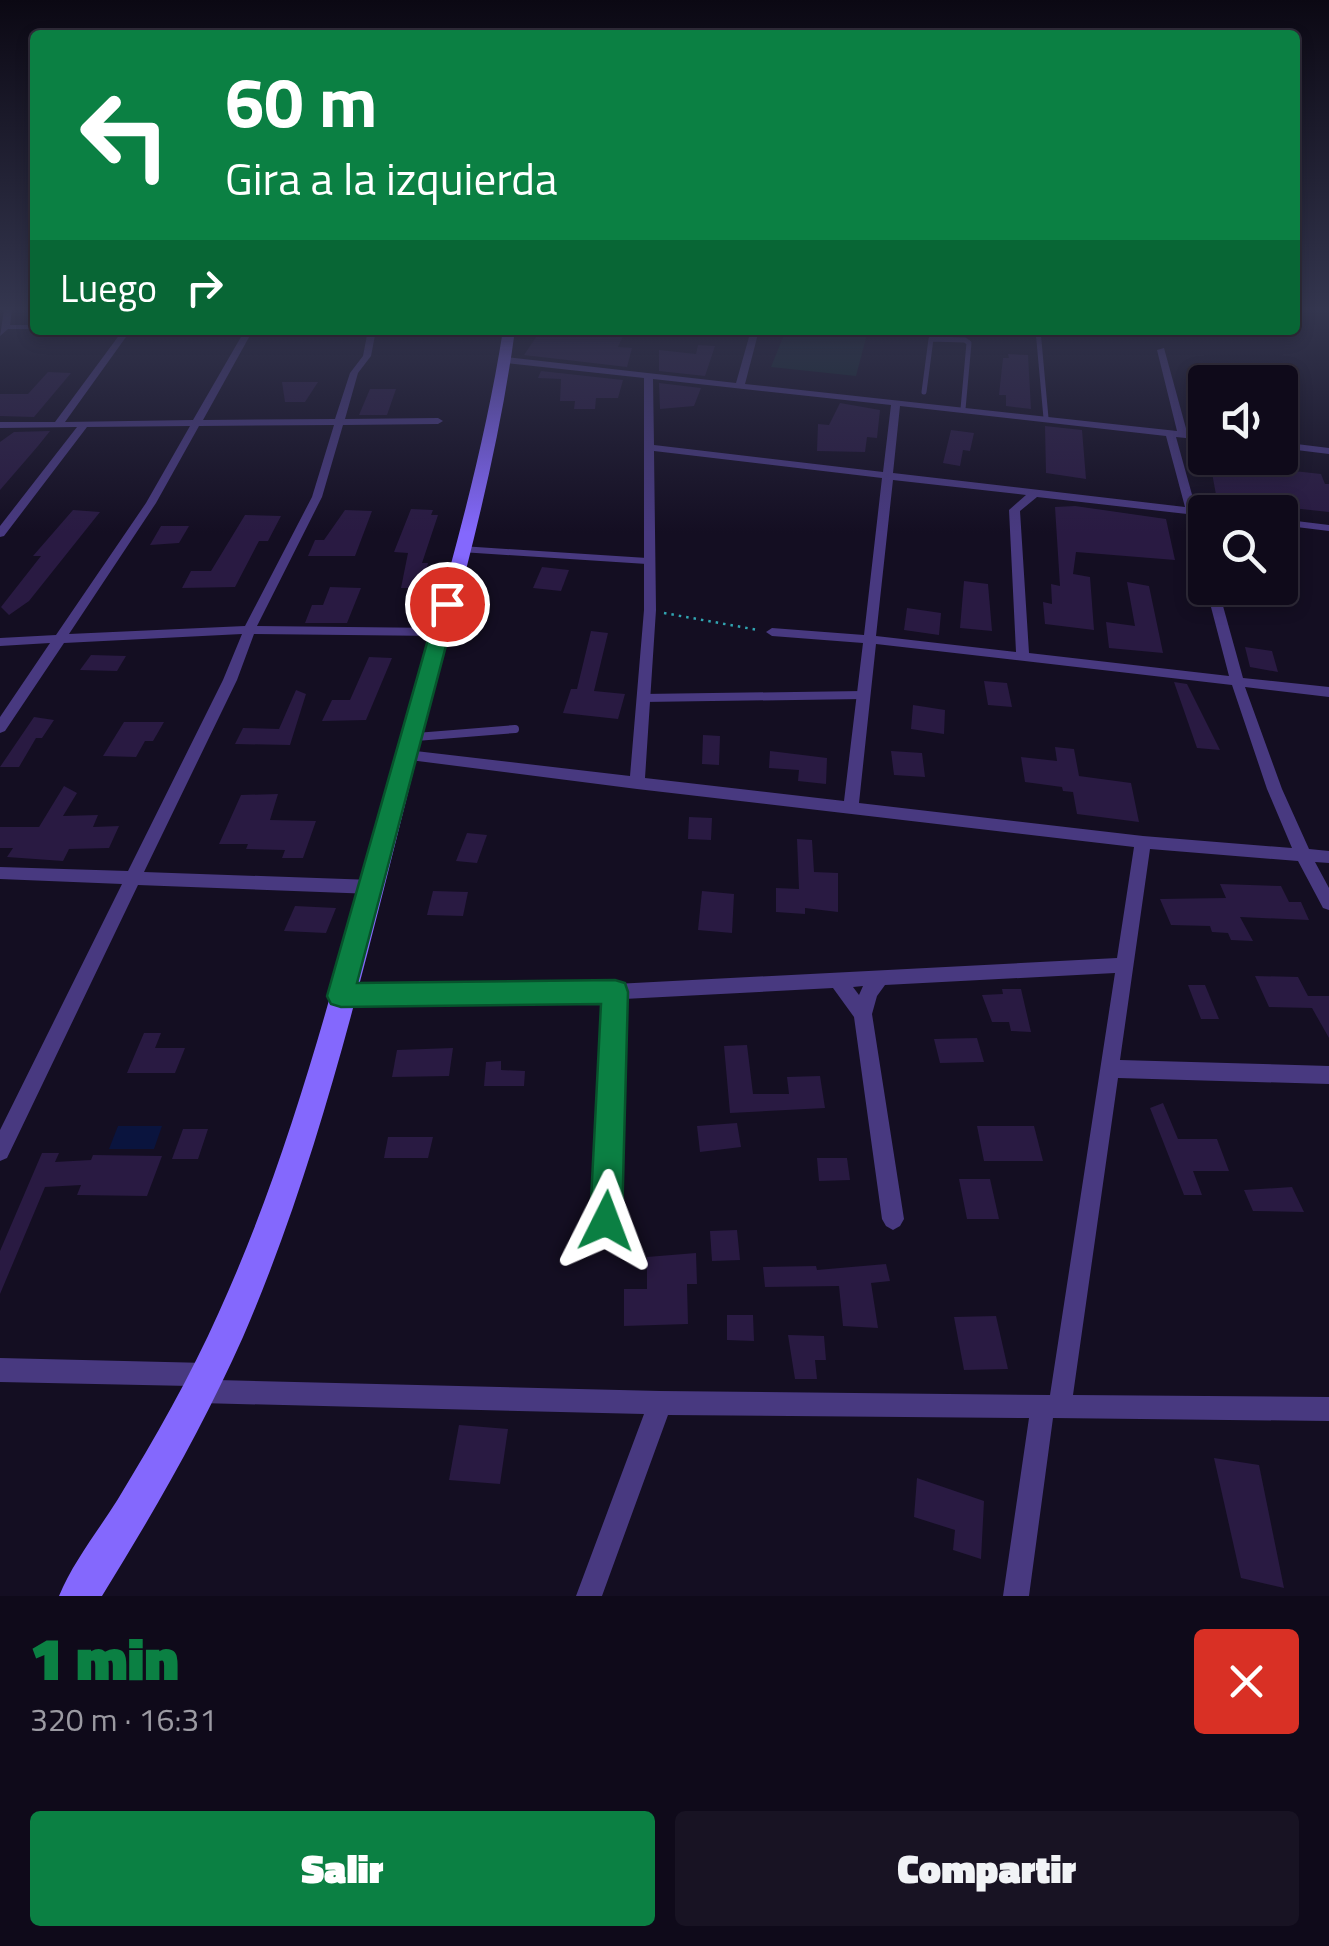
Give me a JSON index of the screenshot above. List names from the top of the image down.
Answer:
{
  "page": {
    "turn": ["60 m", "Gira a la izquierda"],
    "then": "Luego",
    "heading": ["1 min", "320 m · 16:31"],
    "buttons": ["Salir", "Compartir"]
  }
}
